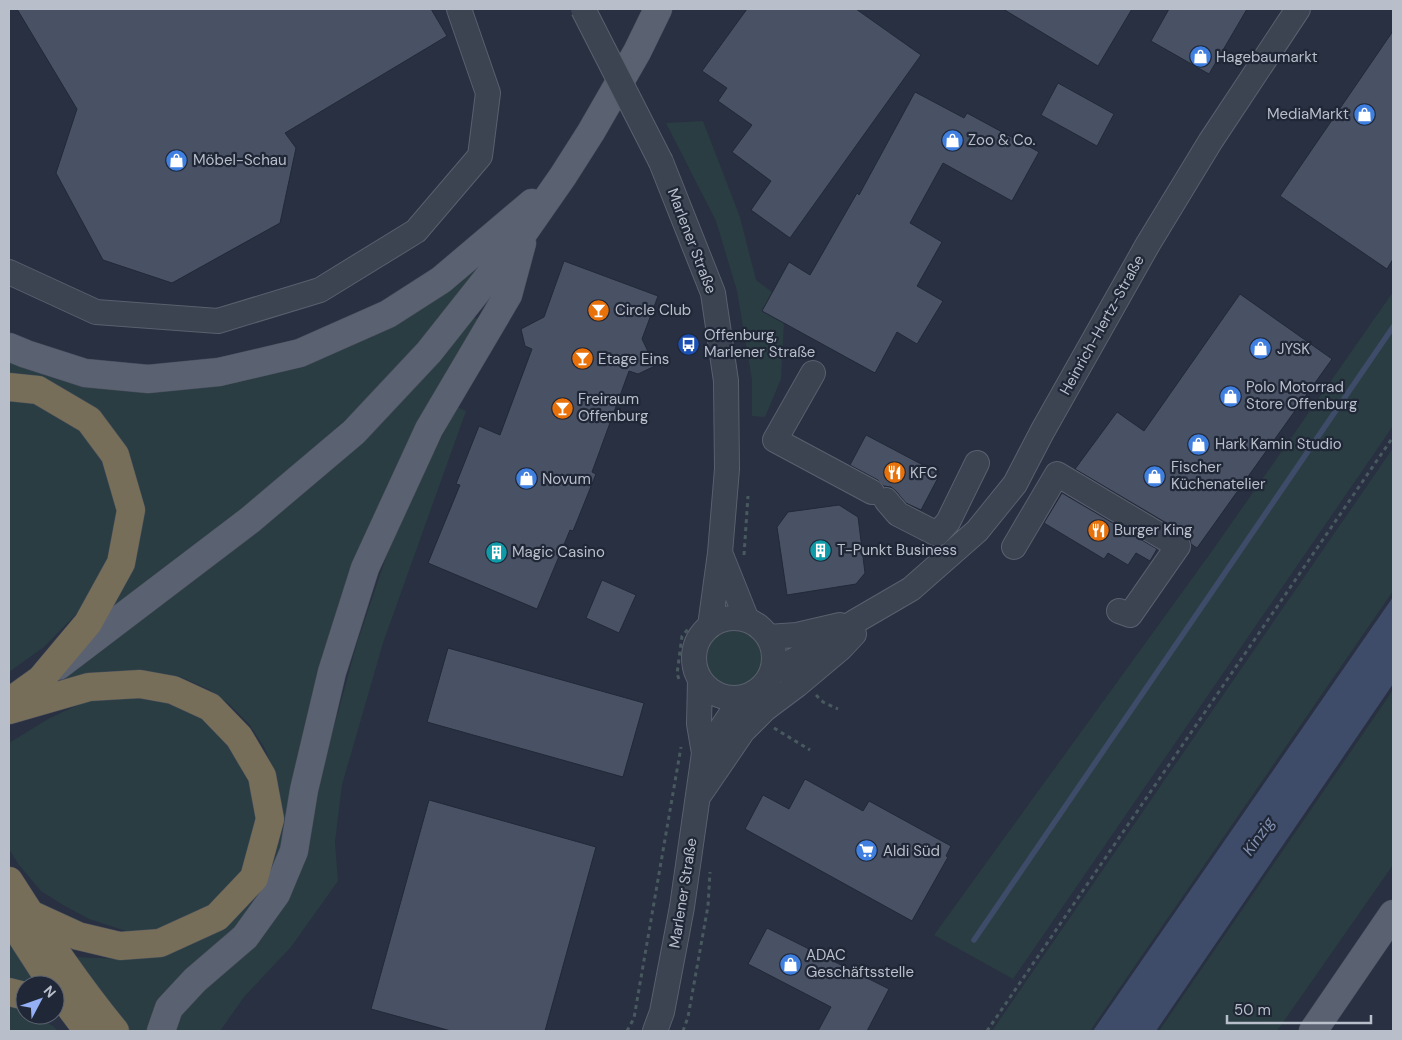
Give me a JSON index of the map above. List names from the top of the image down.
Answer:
{
  "streets": {
    "street": ["Marlener Straße", "Heinrich-Hertz-Straße"]
  },
  "crossings": [
    ["Marlener Straße", "Heinrich-Hertz-Straße"]
  ],
  "water": ["Kinzig"],
  "places": {
    "shop": [
      "Hagebaumarkt",
      "MediaMarkt",
      "Zoo & Co.",
      "Möbel-Schau",
      "JYSK",
      "Polo Motorrad Store Offenburg",
      "Hark Kamin Studio",
      "Fischer Küchenatelier",
      "Novum",
      "ADAC Geschäftsstelle"
    ],
    "bar": ["Circle Club", "Etage Eins", "Freiraum Offenburg"],
    "bus stop": ["Offenburg, Marlener Straße"],
    "restaurant": ["KFC", "Burger King"],
    "building": ["T-Punkt Business", "Magic Casino"],
    "supermarket": ["Aldi Süd"]
  },
  "scale_bar": "50 m",
  "north": "top right"
}
